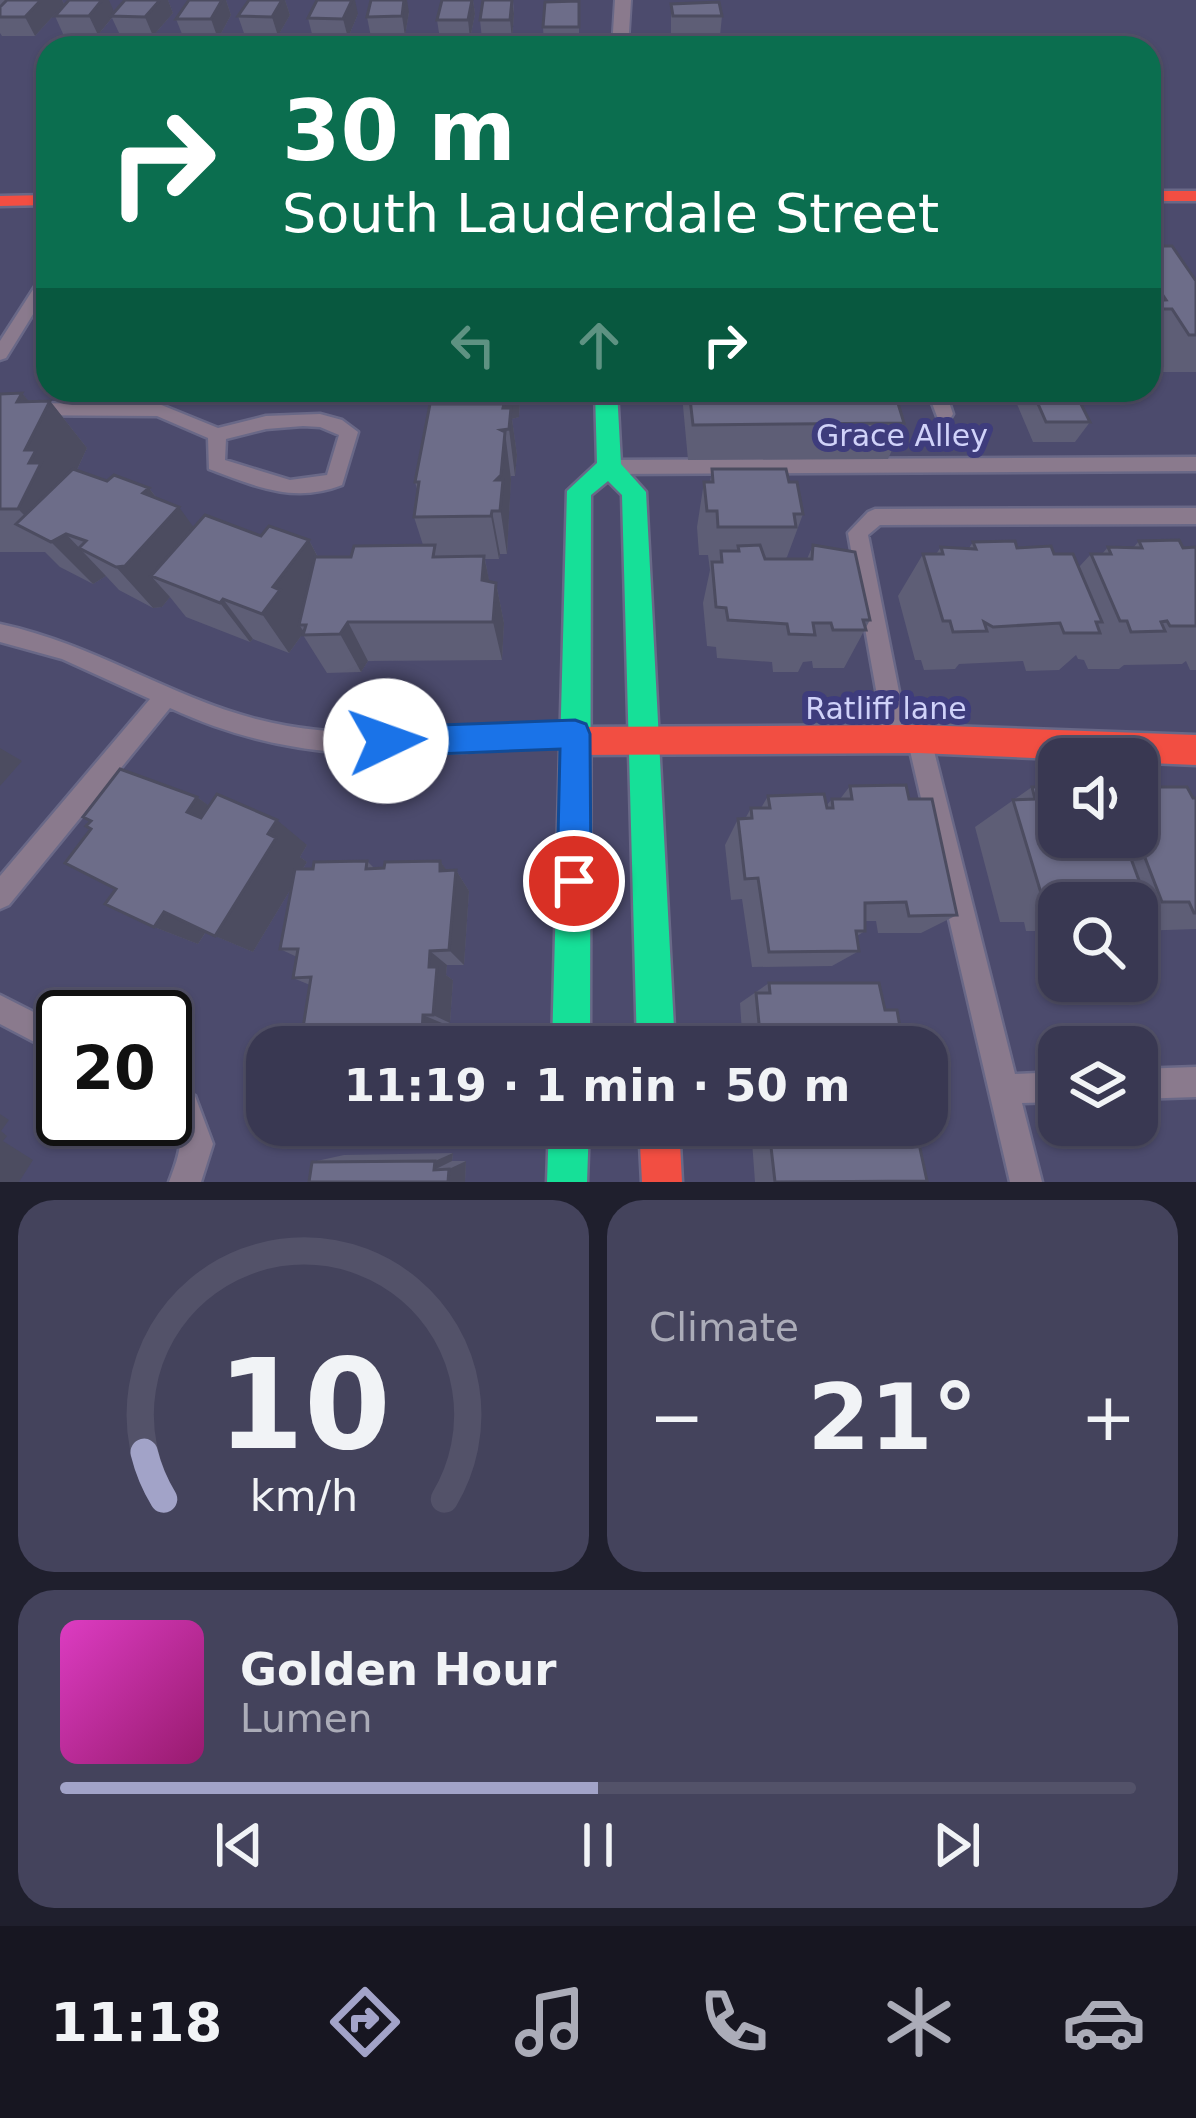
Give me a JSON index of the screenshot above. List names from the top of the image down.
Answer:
{
  "streets": {
    "street": ["Ratliff lane"],
    "lane": ["Grace Alley"]
  },
  "page": {
    "turn": ["30 m", "South Lauderdale Street"],
    "limit": "20",
    "trip": "11:19 · 1 min · 50 m",
    "tile": "Climate",
    "heat": ["−", "21°", "+"],
    "song": ["Golden Hour", "Lumen"],
    "tabs": "11:18",
    "gauge": ["10", "km/h"]
  }
}
